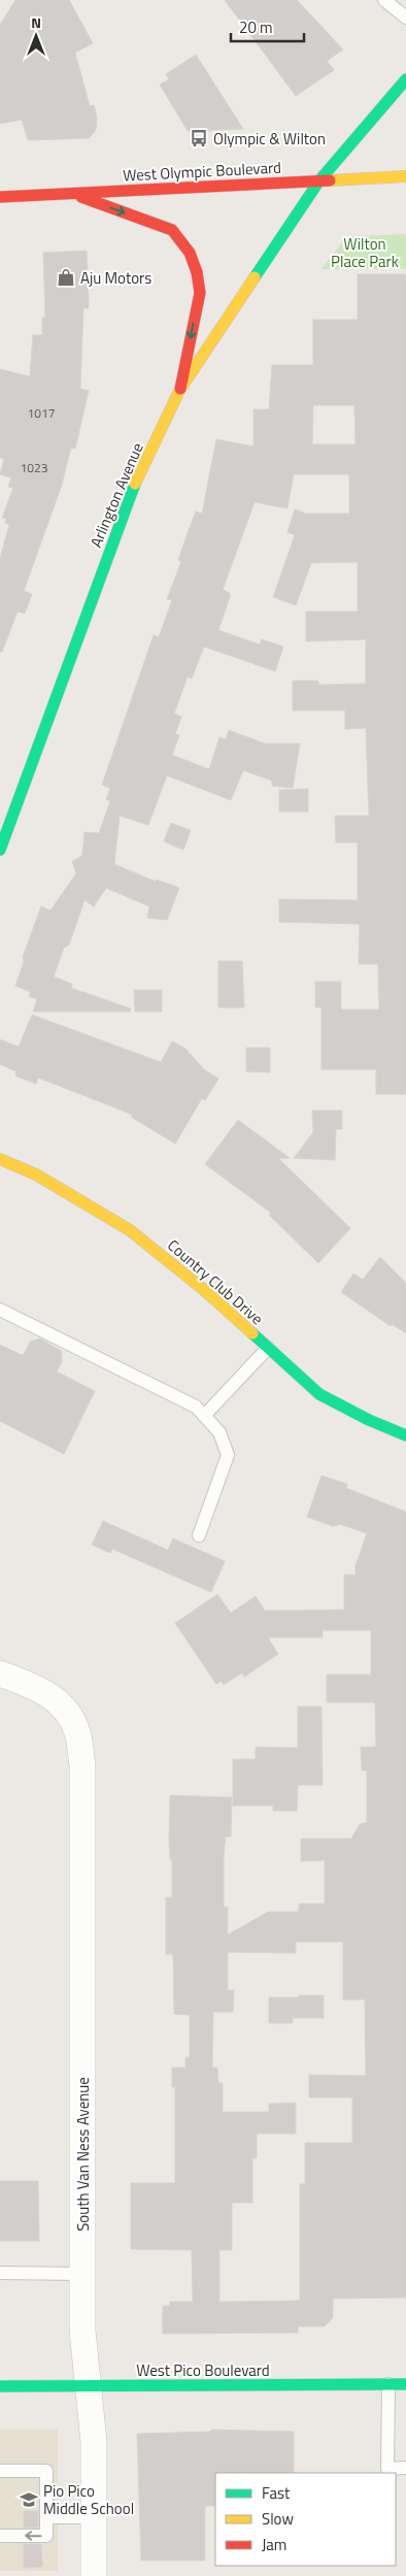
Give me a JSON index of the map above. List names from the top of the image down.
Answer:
{
  "streets": {
    "main road": [
      "West Olympic Boulevard",
      "Arlington Avenue",
      "Country Club Drive",
      "West Pico Boulevard"
    ],
    "street": ["South Van Ness Avenue"]
  },
  "crossings": [
    ["West Olympic Boulevard", "Arlington Avenue"],
    ["South Van Ness Avenue", "West Pico Boulevard"]
  ],
  "parks": ["Wilton Place Park"],
  "places": {
    "bus stop": ["Olympic & Wilton"],
    "shop": ["Aju Motors"],
    "school or university": ["Pio Pico Middle School"]
  },
  "house_numbers": ["1017", "1023"],
  "legend": ["Fast", "Slow", "Jam"],
  "scale_bar": "20 m",
  "north": "top"
}
